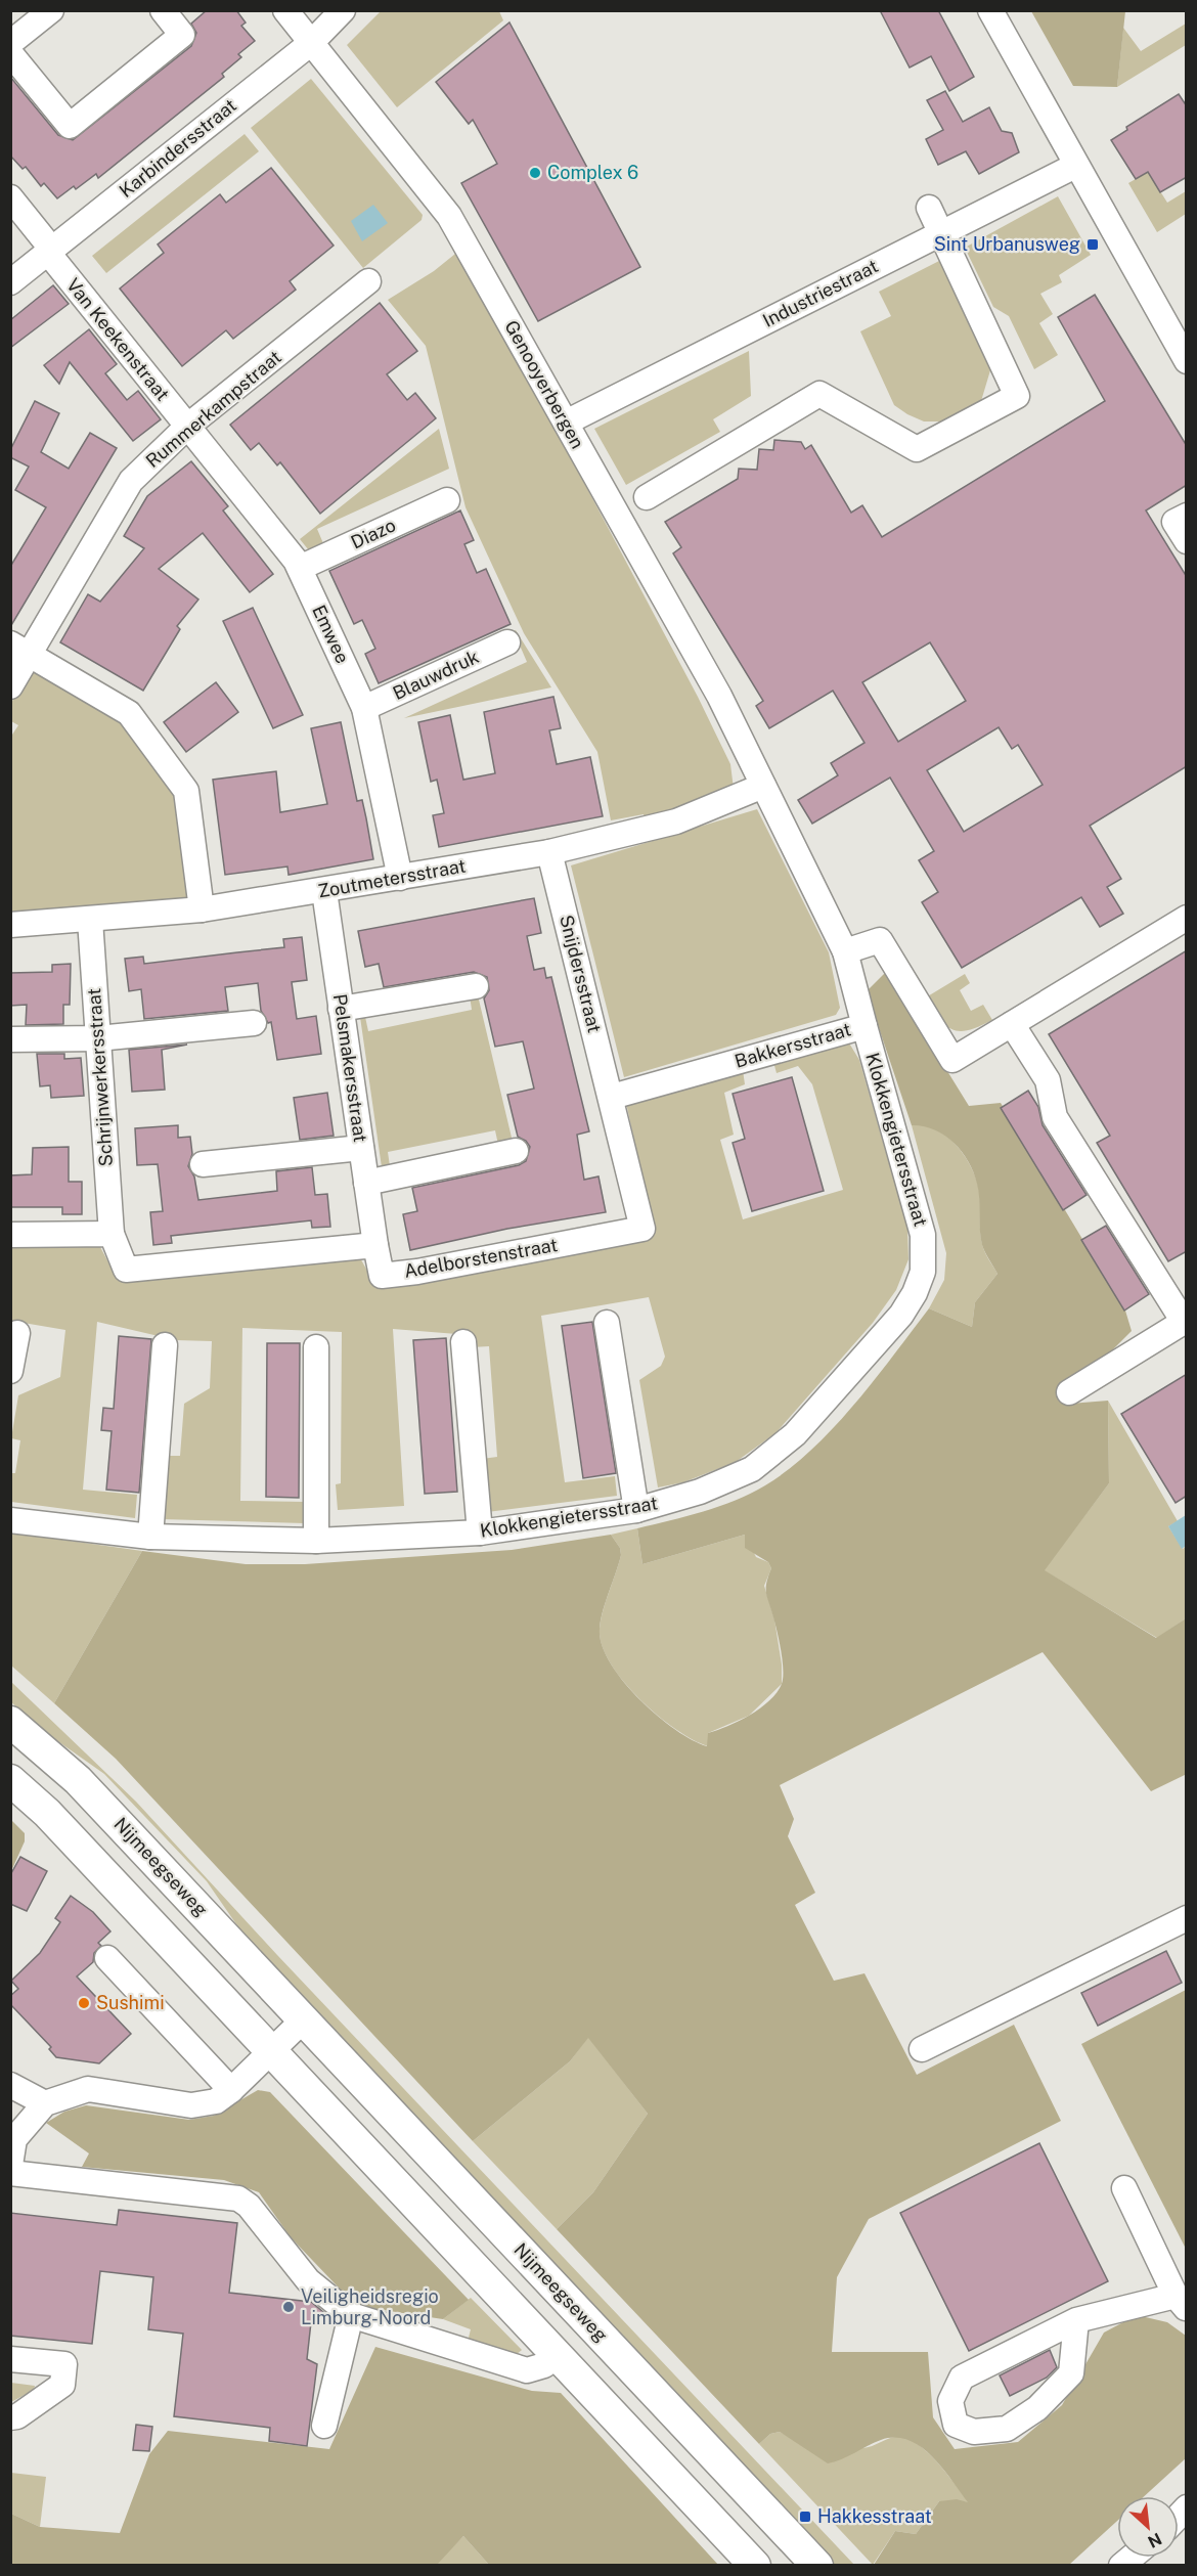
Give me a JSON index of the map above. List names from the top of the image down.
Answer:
{
  "streets": {
    "main road": ["Nijmeegseweg"],
    "street": [
      "Karbindersstraat",
      "Industriestraat",
      "Van Keekenstraat",
      "Genooyerbergen",
      "Rummerkampstraat",
      "Diazo",
      "Emwee",
      "Blauwdruk",
      "Zoutmetersstraat",
      "Snijdersstraat",
      "Bakkersstraat",
      "Pelsmakersstraat",
      "Schrijnwerkersstraat",
      "Klokkengietersstraat",
      "Adelborstenstraat"
    ]
  },
  "crossings": [
    ["Karbindersstraat", "Van Keekenstraat"],
    ["Karbindersstraat", "Genooyerbergen"],
    ["Industriestraat", "Genooyerbergen"],
    ["Van Keekenstraat", "Rummerkampstraat"],
    ["Van Keekenstraat", "Emwee"],
    ["Genooyerbergen", "Zoutmetersstraat"],
    ["Genooyerbergen", "Bakkersstraat"],
    ["Rummerkampstraat", "Emwee"],
    ["Diazo", "Emwee"],
    ["Emwee", "Blauwdruk"],
    ["Emwee", "Zoutmetersstraat"],
    ["Zoutmetersstraat", "Snijdersstraat"],
    ["Zoutmetersstraat", "Bakkersstraat"],
    ["Zoutmetersstraat", "Pelsmakersstraat"],
    ["Zoutmetersstraat", "Schrijnwerkersstraat"],
    ["Snijdersstraat", "Bakkersstraat"],
    ["Snijdersstraat", "Adelborstenstraat"],
    ["Bakkersstraat", "Klokkengietersstraat"],
    ["Bakkersstraat", "Adelborstenstraat"],
    ["Pelsmakersstraat", "Adelborstenstraat"]
  ],
  "places": {
    "other": ["Complex 6", "Sushimi", "Veiligheidsregio Limburg-Noord"],
    "transit": ["Sint Urbanusweg", "Hakkesstraat"]
  },
  "north": "bottom right"
}
